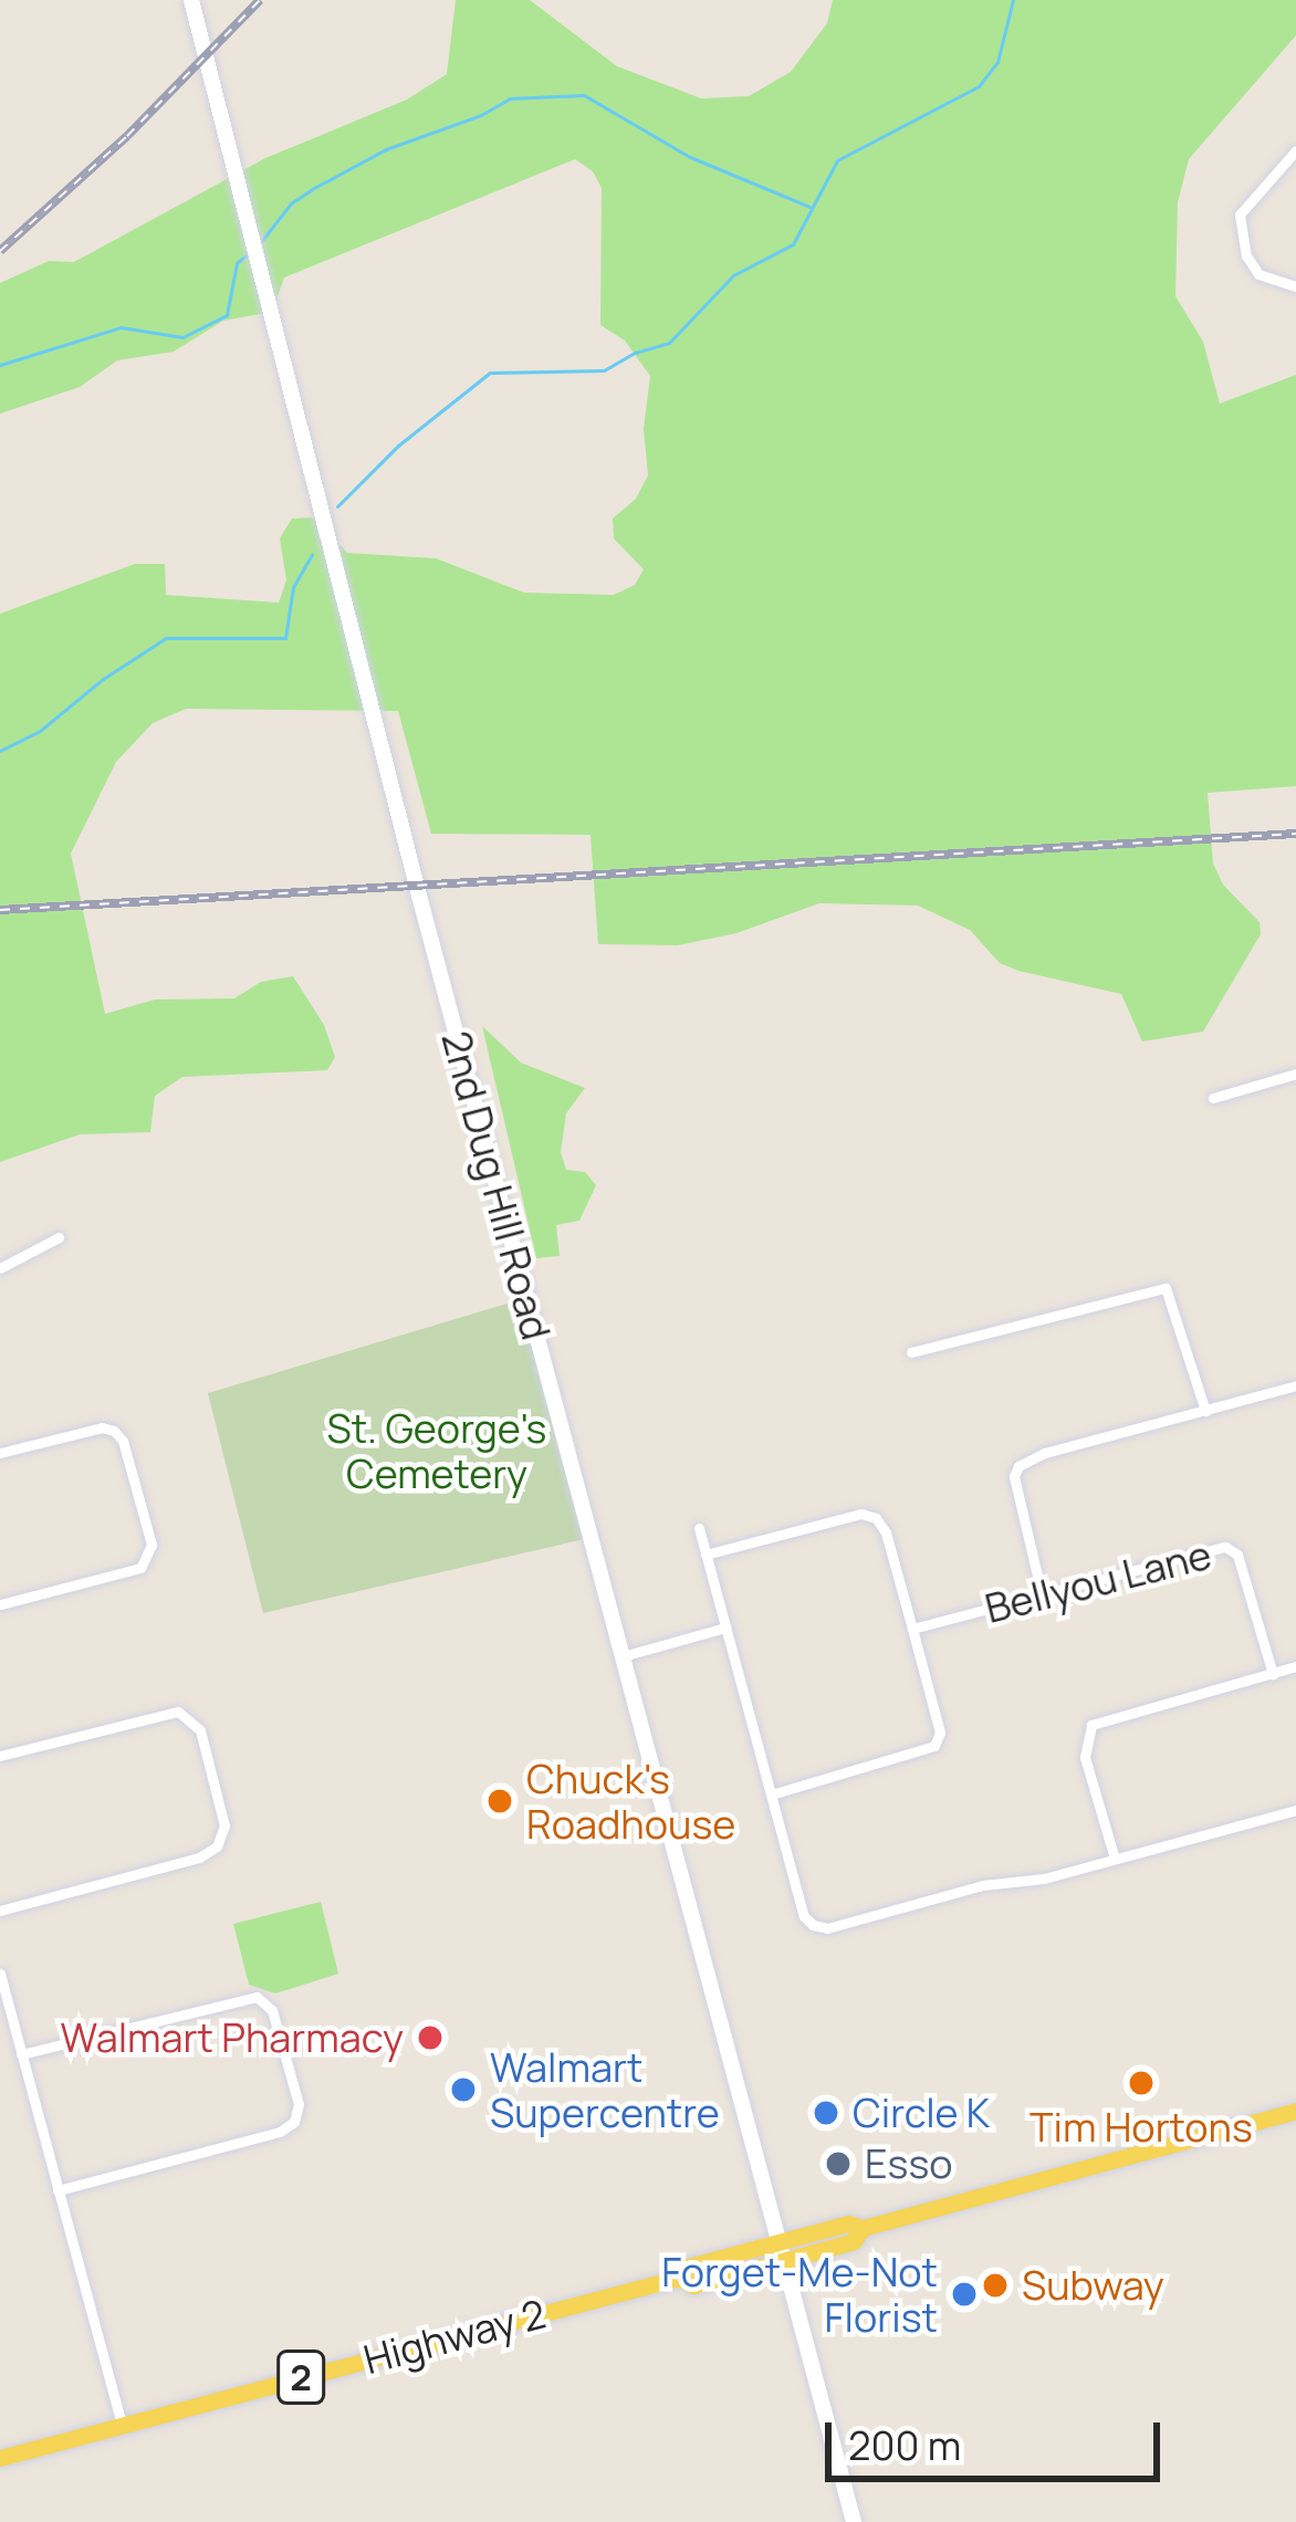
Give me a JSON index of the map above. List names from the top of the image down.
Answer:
{
  "streets": {
    "main road": ["Highway 2", "2"],
    "street": ["2nd Dug Hill Road", "Bellyou Lane"]
  },
  "crossings": [
    ["2nd Dug Hill Road", "Highway 2"]
  ],
  "parks": ["St. George's Cemetery"],
  "places": [
    "Chuck's Roadhouse",
    "Walmart Pharmacy",
    "Tim Hortons",
    "Walmart Supercentre",
    "Circle K",
    "Esso",
    "Subway",
    "Forget-Me-Not Florist"
  ],
  "scale_bar": "200 m"
}
